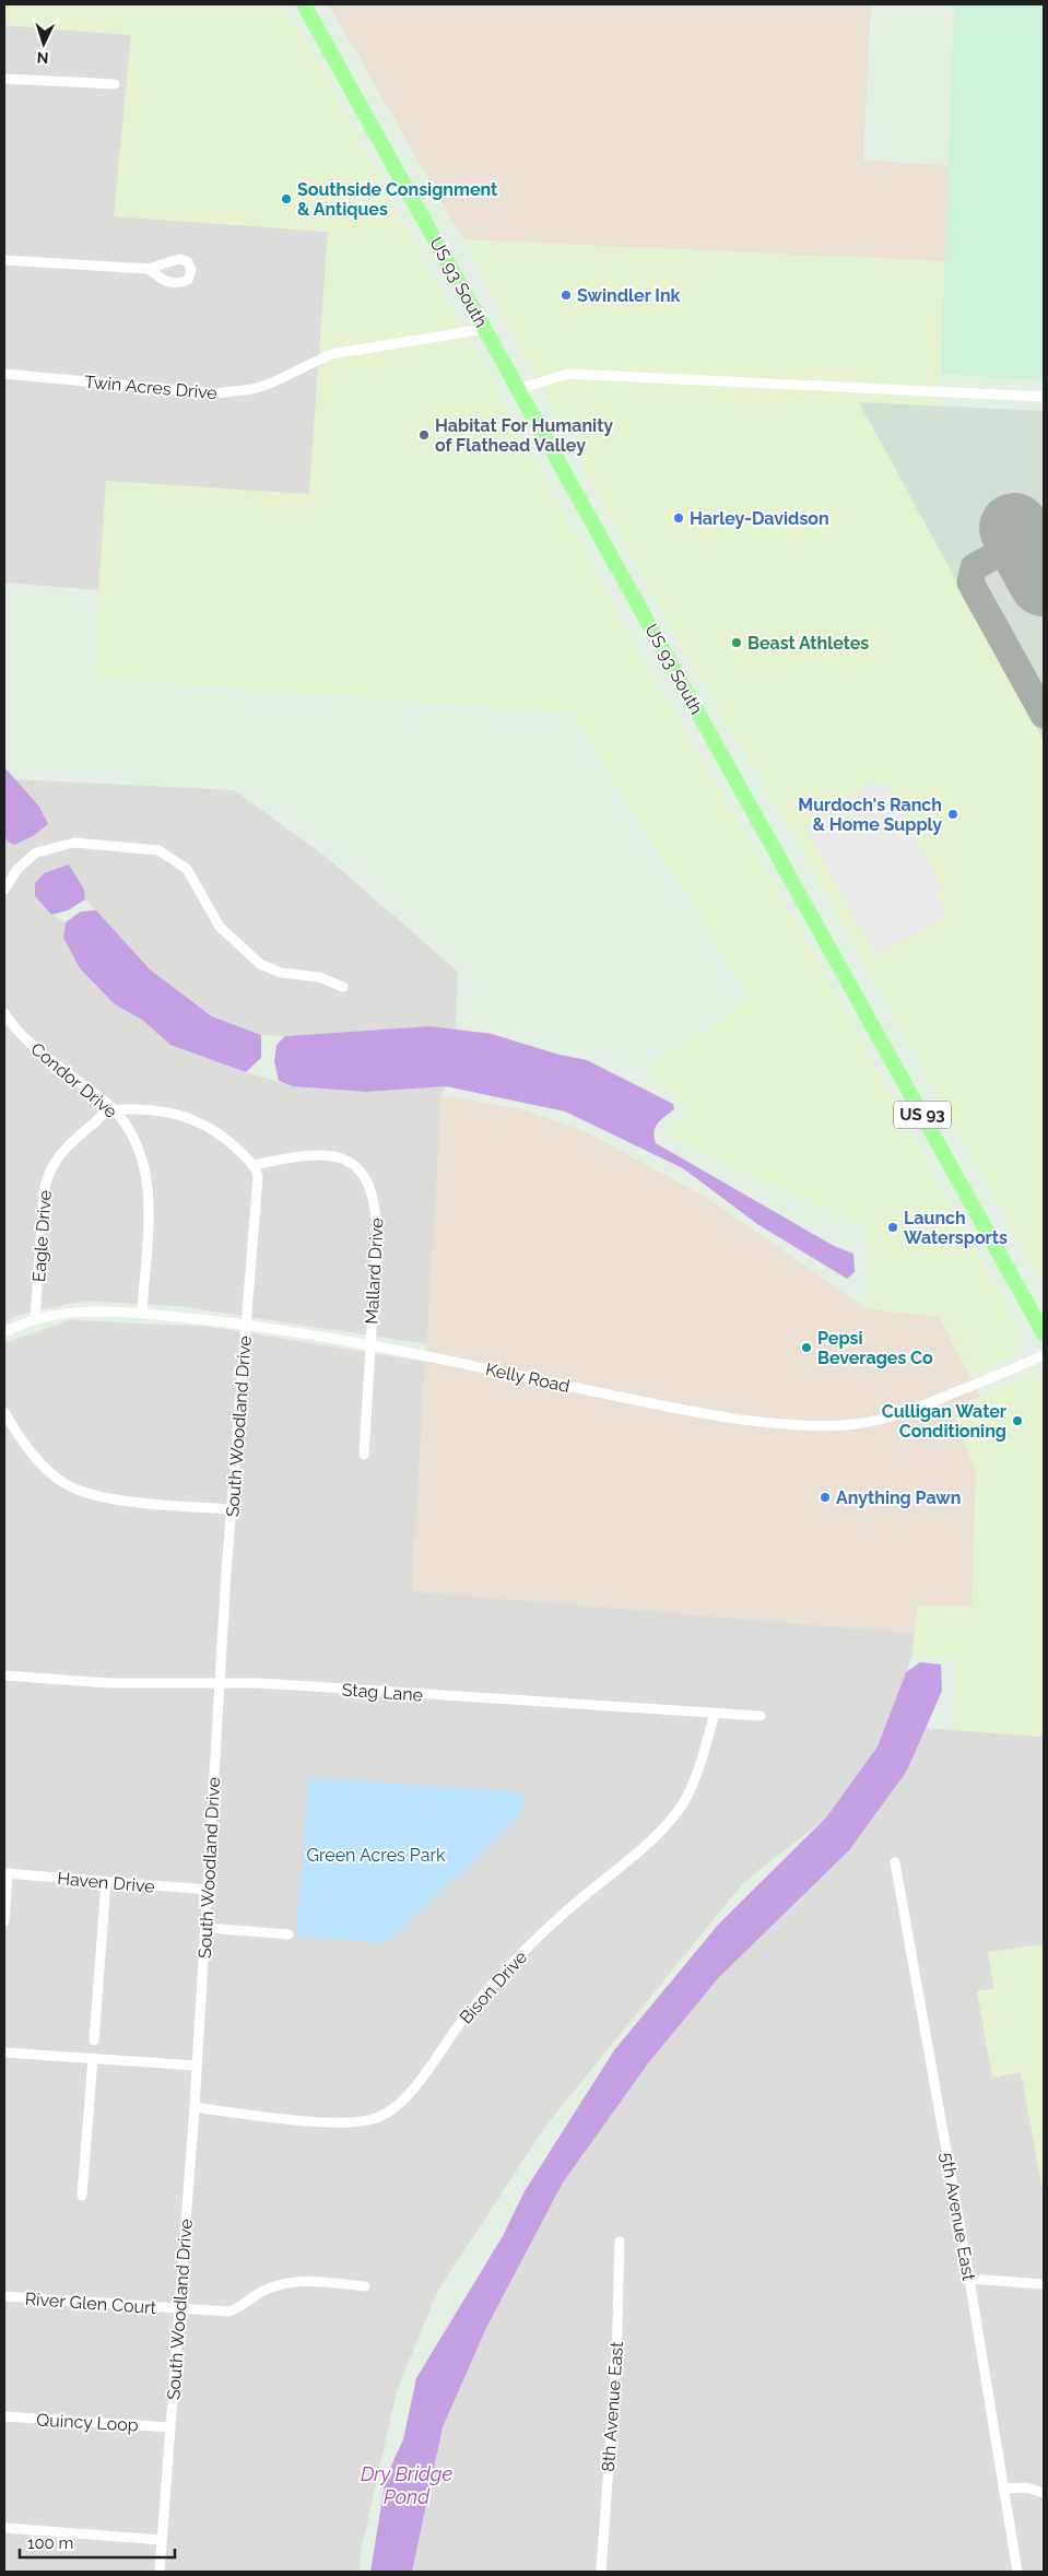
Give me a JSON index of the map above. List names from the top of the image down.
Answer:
{
  "streets": {
    "main road": ["US 93 South", "US 93"],
    "street": [
      "Twin Acres Drive",
      "Condor Drive",
      "Eagle Drive",
      "Mallard Drive",
      "Kelly Road",
      "South Woodland Drive",
      "Stag Lane",
      "Haven Drive",
      "Bison Drive",
      "5th Avenue East",
      "River Glen Court",
      "8th Avenue East",
      "Quincy Loop"
    ]
  },
  "crossings": [
    ["US 93 South", "Twin Acres Drive"],
    ["Condor Drive", "Eagle Drive"],
    ["Condor Drive", "Kelly Road"],
    ["Eagle Drive", "Kelly Road"],
    ["Mallard Drive", "Kelly Road"],
    ["Mallard Drive", "South Woodland Drive"],
    ["Kelly Road", "South Woodland Drive"],
    ["South Woodland Drive", "Stag Lane"],
    ["South Woodland Drive", "Haven Drive"],
    ["South Woodland Drive", "Bison Drive"],
    ["South Woodland Drive", "River Glen Court"],
    ["South Woodland Drive", "Quincy Loop"],
    ["Stag Lane", "Bison Drive"]
  ],
  "water": ["Dry Bridge Pond"],
  "parks": ["Green Acres Park"],
  "places": [
    "Southside Consignment & Antiques",
    "Swindler Ink",
    "Habitat For Humanity of Flathead Valley",
    "Harley-Davidson",
    "Beast Athletes",
    "Murdoch's Ranch & Home Supply",
    "Launch Watersports",
    "Pepsi Beverages Co",
    "Culligan Water Conditioning",
    "Anything Pawn"
  ],
  "scale_bar": "100 m",
  "north": "bottom"
}
